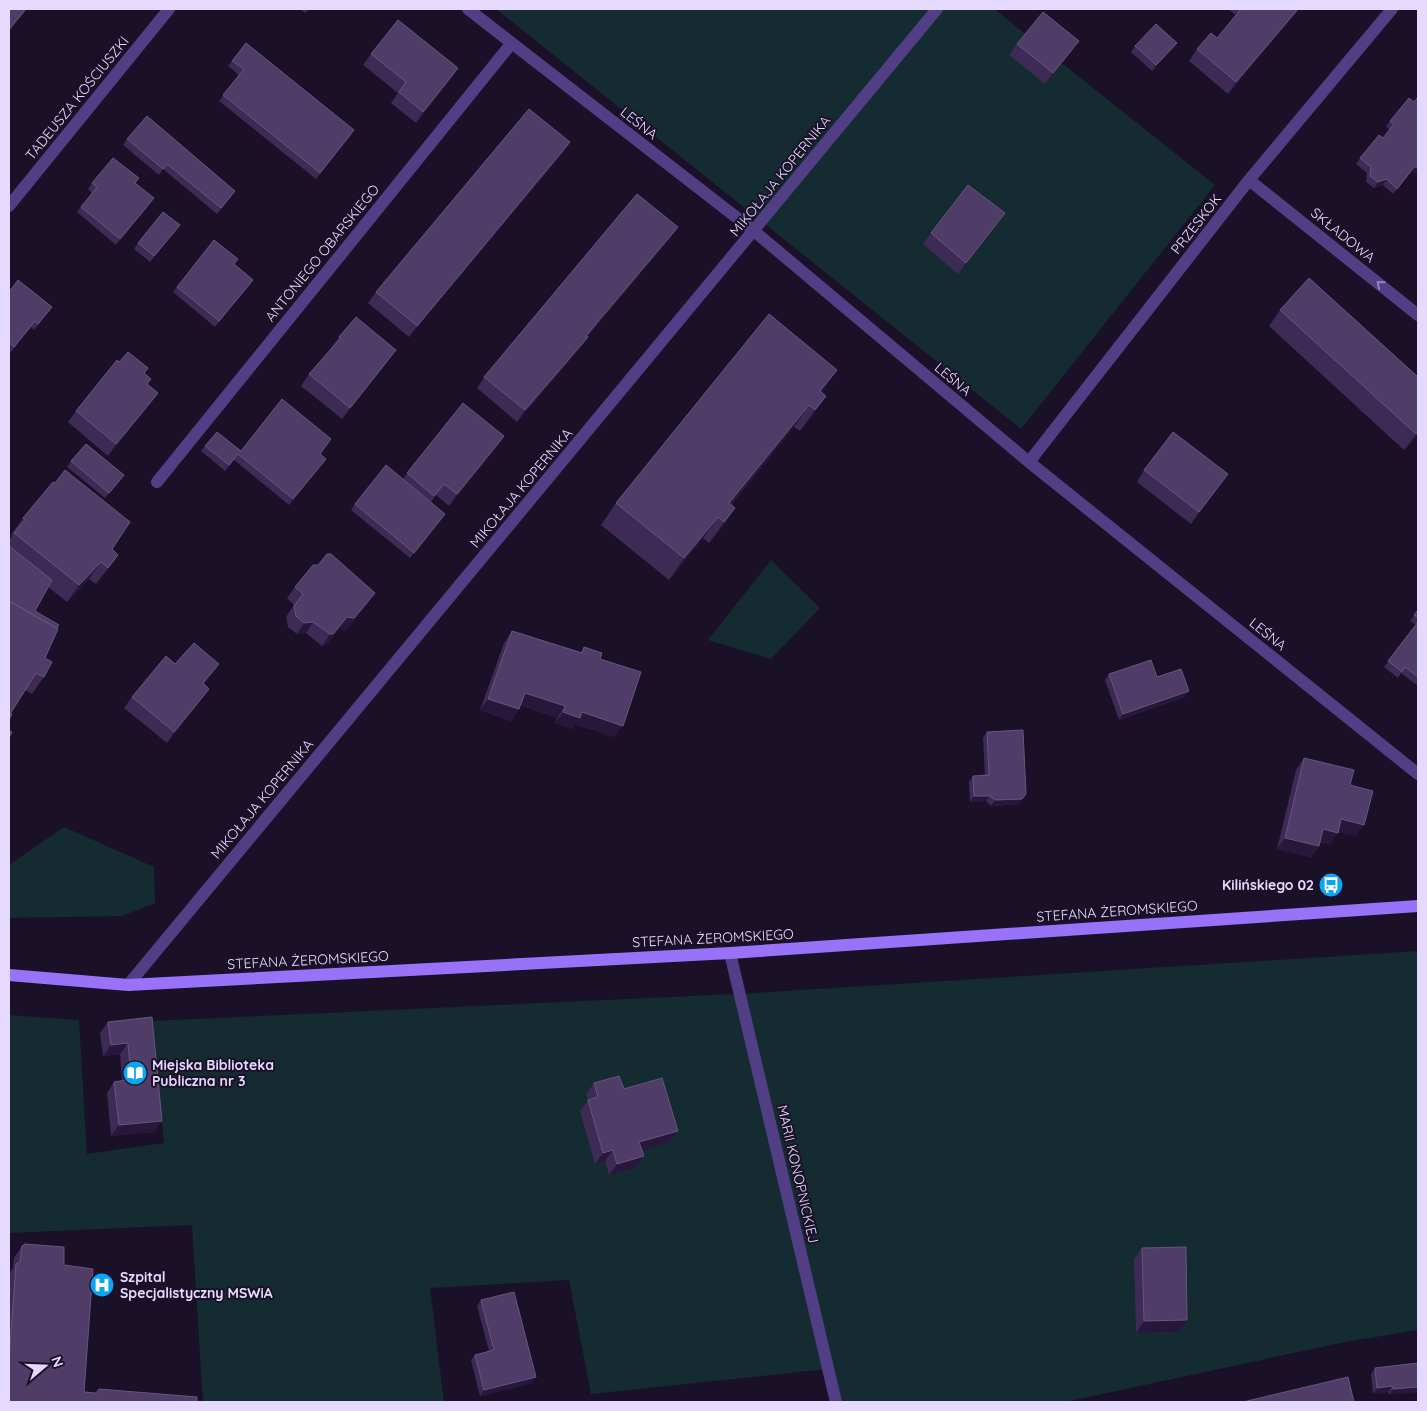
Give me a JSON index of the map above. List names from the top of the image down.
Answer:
{
  "streets": {
    "main road": ["STEFANA ŻEROMSKIEGO"],
    "street": [
      "TADEUSZA KOŚCIUSZKI",
      "LEŚNA",
      "MIKOŁAJA KOPERNIKA",
      "PRZESKOK",
      "SKŁADOWA",
      "ANTONIEGO OBARSKIEGO",
      "MARII KONOPNICKIEJ"
    ]
  },
  "crossings": [
    ["LEŚNA", "MIKOŁAJA KOPERNIKA"],
    ["LEŚNA", "PRZESKOK"],
    ["LEŚNA", "ANTONIEGO OBARSKIEGO"],
    ["MIKOŁAJA KOPERNIKA", "STEFANA ŻEROMSKIEGO"],
    ["PRZESKOK", "SKŁADOWA"],
    ["STEFANA ŻEROMSKIEGO", "MARII KONOPNICKIEJ"]
  ],
  "one_way": ["SKŁADOWA"],
  "places": {
    "bus stop": ["Kilińskiego 02"],
    "library": ["Miejska Biblioteka Publiczna nr 3"],
    "hospital": ["Szpital Specjalistyczny MSWiA"]
  },
  "north": "right"
}
